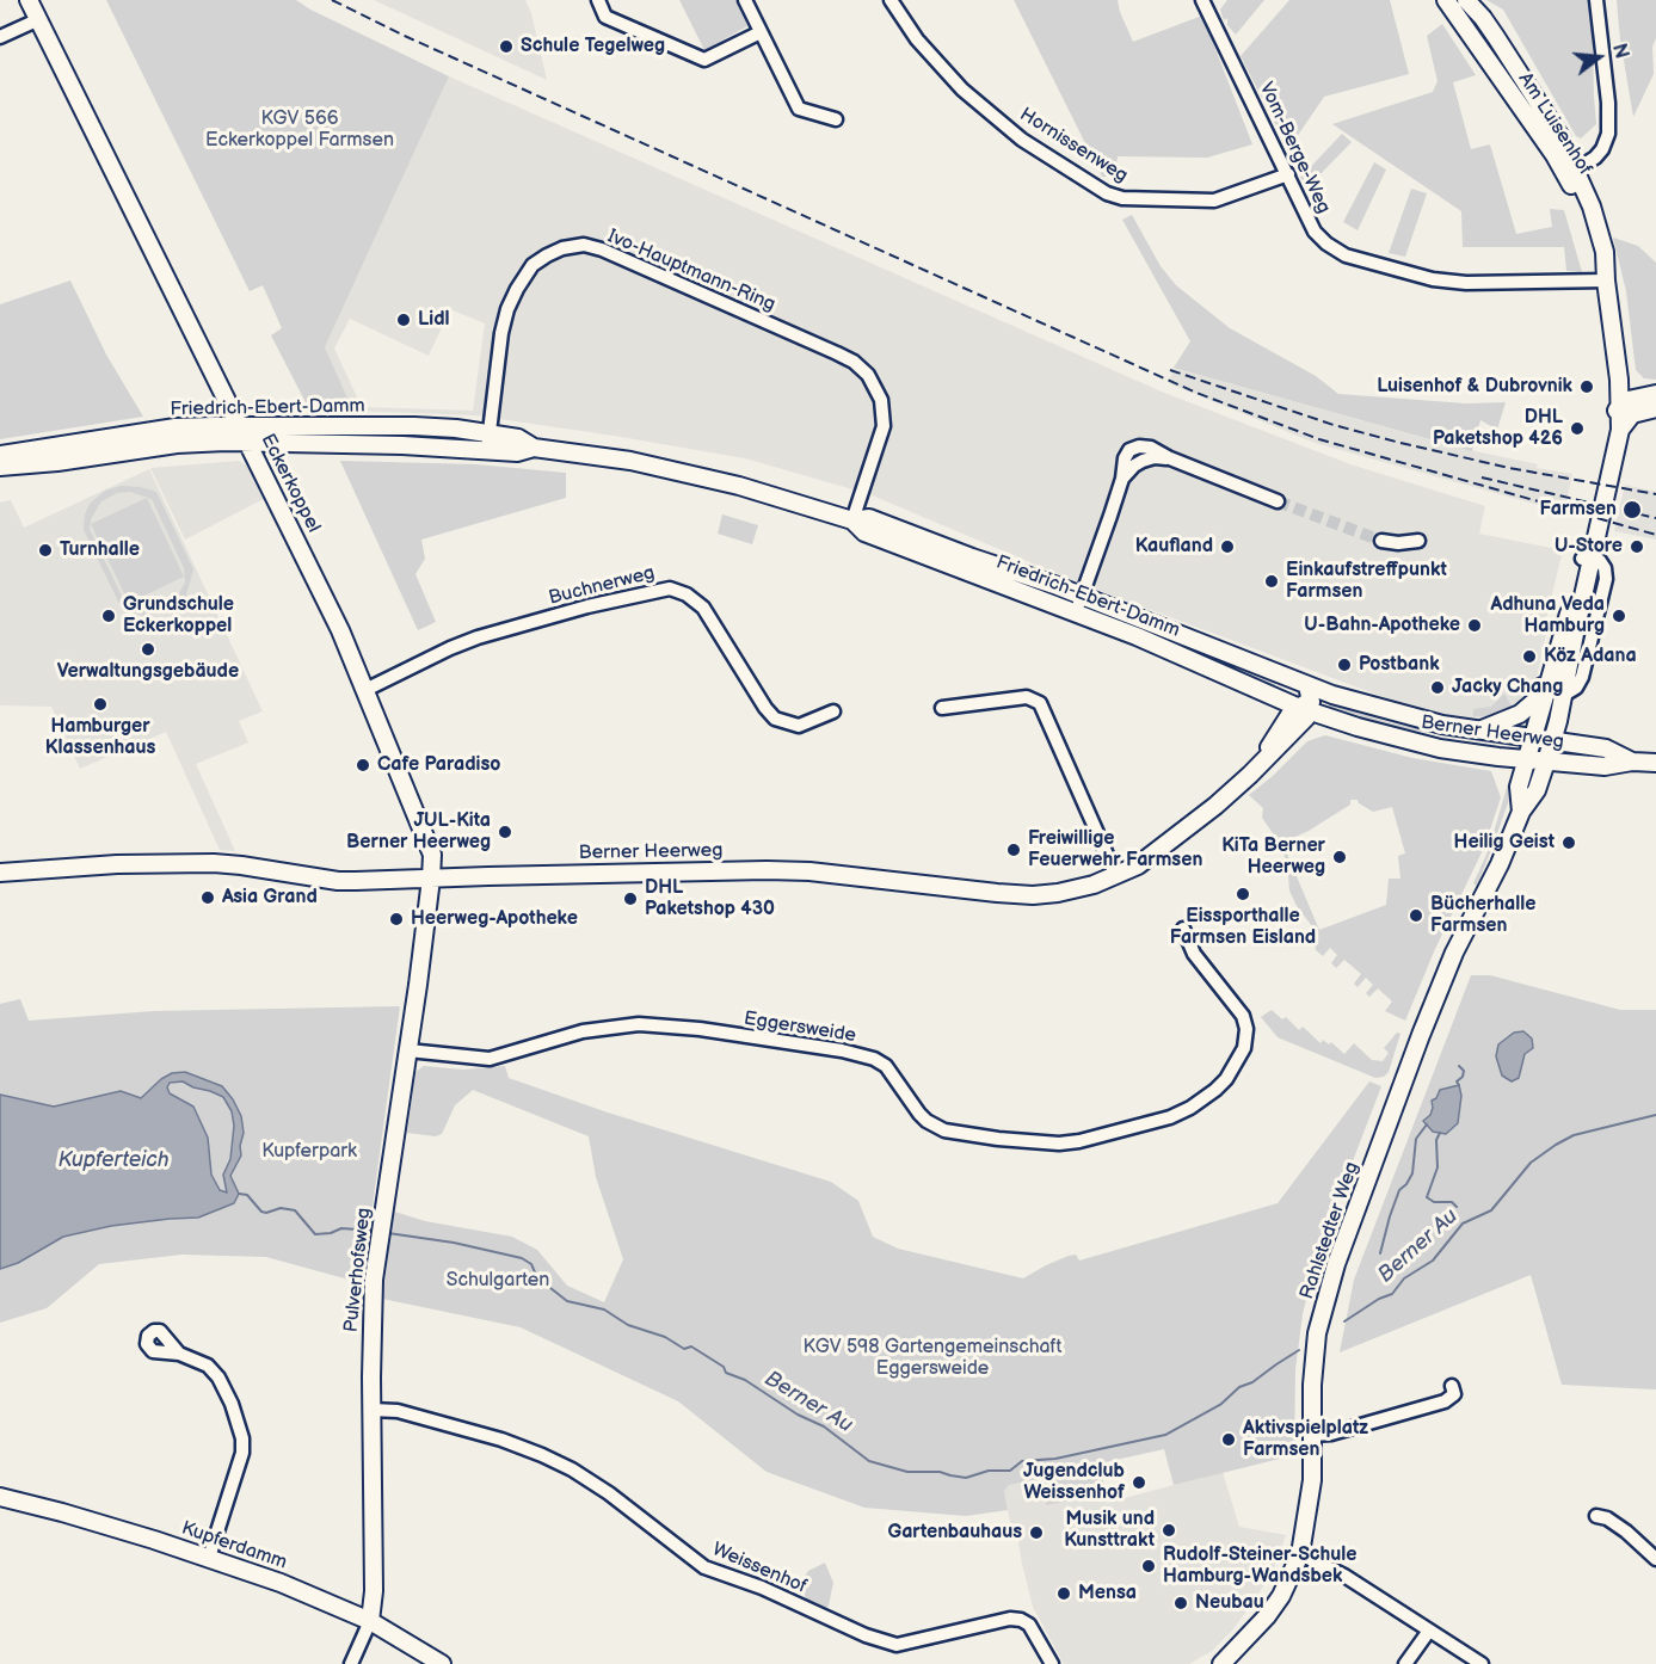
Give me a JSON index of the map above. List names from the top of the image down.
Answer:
{
  "streets": {
    "main road": [
      "Am Luisenhof",
      "Friedrich-Ebert-Damm",
      "Eckerkoppel",
      "Berner Heerweg",
      "Rahlstedter Weg",
      "Pulverhofsweg",
      "Kupferdamm"
    ],
    "street": [
      "Hornissenweg",
      "Vom-Berge-Weg",
      "Ivo-Hauptmann-Ring",
      "Buchnerweg",
      "Eggersweide",
      "Weissenhof"
    ]
  },
  "crossings": [
    ["Am Luisenhof", "Vom-Berge-Weg"],
    ["Am Luisenhof", "Rahlstedter Weg"],
    ["Hornissenweg", "Vom-Berge-Weg"],
    ["Ivo-Hauptmann-Ring", "Friedrich-Ebert-Damm"],
    ["Friedrich-Ebert-Damm", "Eckerkoppel"],
    ["Friedrich-Ebert-Damm", "Berner Heerweg"],
    ["Eckerkoppel", "Buchnerweg"],
    ["Eckerkoppel", "Berner Heerweg"],
    ["Eckerkoppel", "Pulverhofsweg"],
    ["Berner Heerweg", "Rahlstedter Weg"],
    ["Berner Heerweg", "Pulverhofsweg"],
    ["Eggersweide", "Pulverhofsweg"],
    ["Pulverhofsweg", "Kupferdamm"],
    ["Pulverhofsweg", "Weissenhof"]
  ],
  "water": ["Kupferteich", "Berner Au"],
  "parks": [
    "KGV 566 Eckerkoppel Farmsen",
    "Kupferpark",
    "Schulgarten",
    "KGV 598 Gartengemeinschaft Eggersweide"
  ],
  "places": [
    "Schule Tegelweg",
    "Lidl",
    "Luisenhof & Dubrovnik",
    "DHL Paketshop 426",
    "Farmsen",
    "Kaufland",
    "U-Store",
    "Turnhalle",
    "Einkaufstreffpunkt Farmsen",
    "Grundschule Eckerkoppel",
    "Adhuna Veda Hamburg",
    "U-Bahn-Apotheke",
    "Verwaltungsgebäude",
    "Köz Adana",
    "Postbank",
    "Jacky Chang",
    "Hamburger Klassenhaus",
    "Cafe Paradiso",
    "JUL-Kita Berner Heerweg",
    "Heilig Geist",
    "Freiwillige Feuerwehr Farmsen",
    "KiTa Berner Heerweg",
    "Eissporthalle Farmsen Eisland",
    "Asia Grand",
    "DHL Paketshop 430",
    "Bücherhalle Farmsen",
    "Heerweg-Apotheke",
    "Aktivspielplatz Farmsen",
    "Jugendclub Weissenhof",
    "Musik und Kunsttrakt",
    "Gartenbauhaus",
    "Rudolf-Steiner-Schule Hamburg-Wandsbek",
    "Mensa",
    "Neubau"
  ],
  "north": "right"
}
